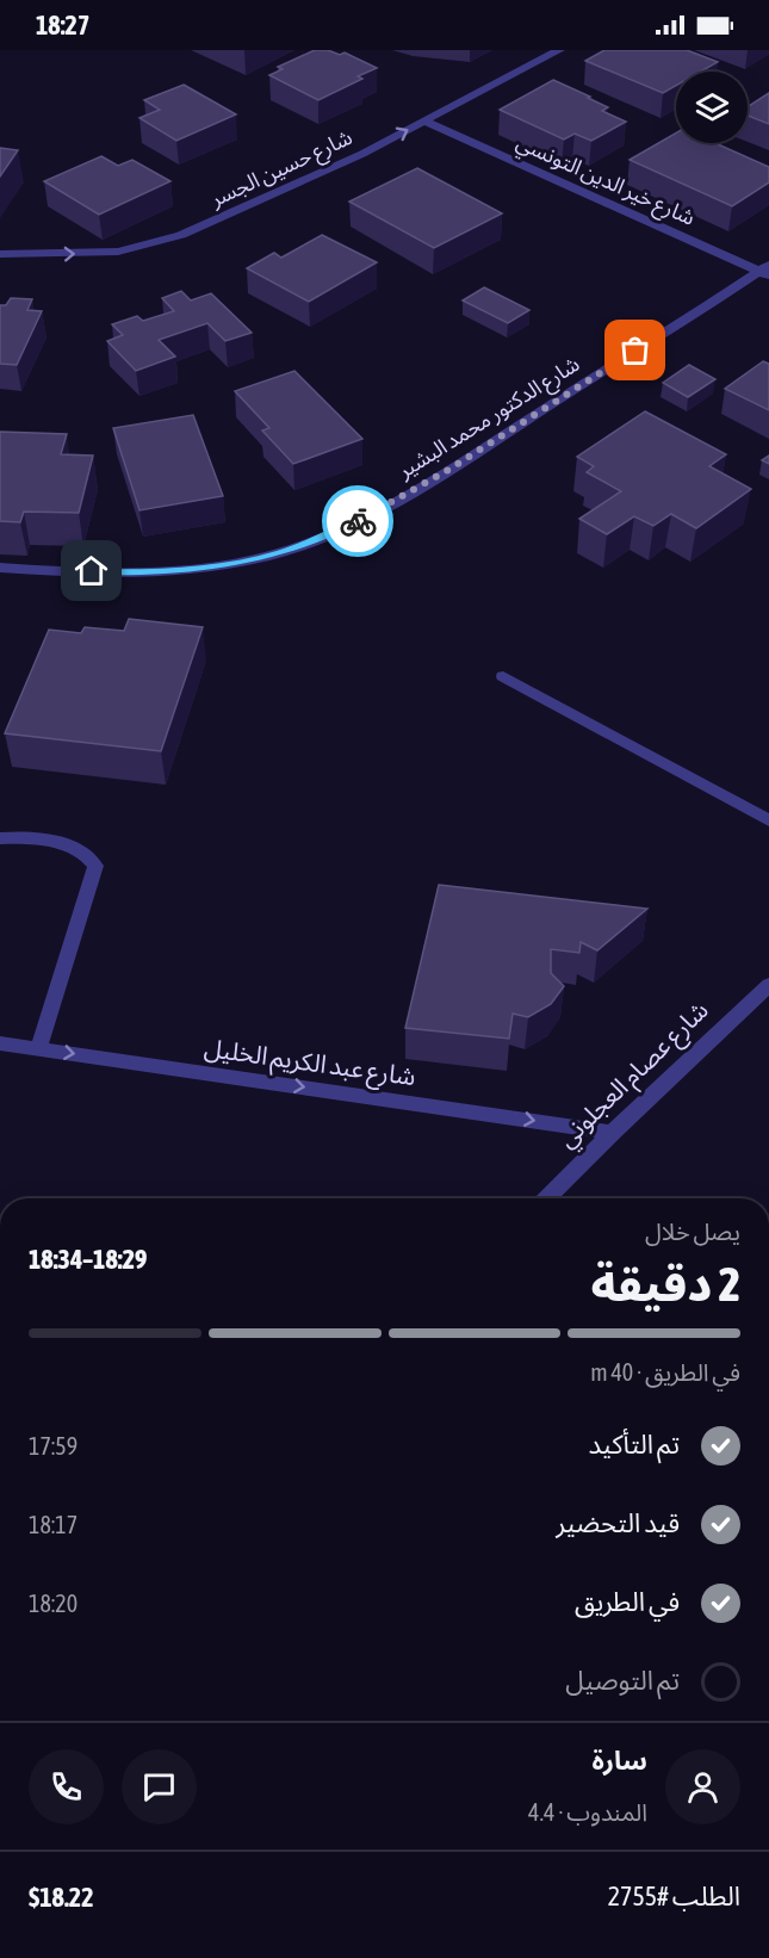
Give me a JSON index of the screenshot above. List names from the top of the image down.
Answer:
{
  "streets": {
    "street": [
      "شارع حسين الجسر",
      "شارع خير الدين التونسي",
      "شارع الدكتور محمد البشير",
      "شارع عبد الكريم الخليل",
      "شارع عصام العجلوني"
    ]
  },
  "crossings": [
    ["شارع حسين الجسر", "شارع خير الدين التونسي"],
    ["شارع خير الدين التونسي", "شارع الدكتور محمد البشير"],
    ["شارع عبد الكريم الخليل", "شارع عصام العجلوني"]
  ],
  "one_way": ["شارع حسين الجسر", "شارع عبد الكريم الخليل"],
  "page": {
    "status": "18:27",
    "heading": ["2 دقيقة", "يصل خلال", "18:29–18:34"],
    "panel": [
      "سارة",
      "المندوب · 4.4",
      "الطلب #2755",
      "$18.22"
    ],
    "bar": "في الطريق · 40 m",
    "list": [
      ["تم التأكيد", "17:59"],
      ["قيد التحضير", "18:17"],
      ["في الطريق", "18:20"],
      "تم التوصيل"
    ]
  }
}
